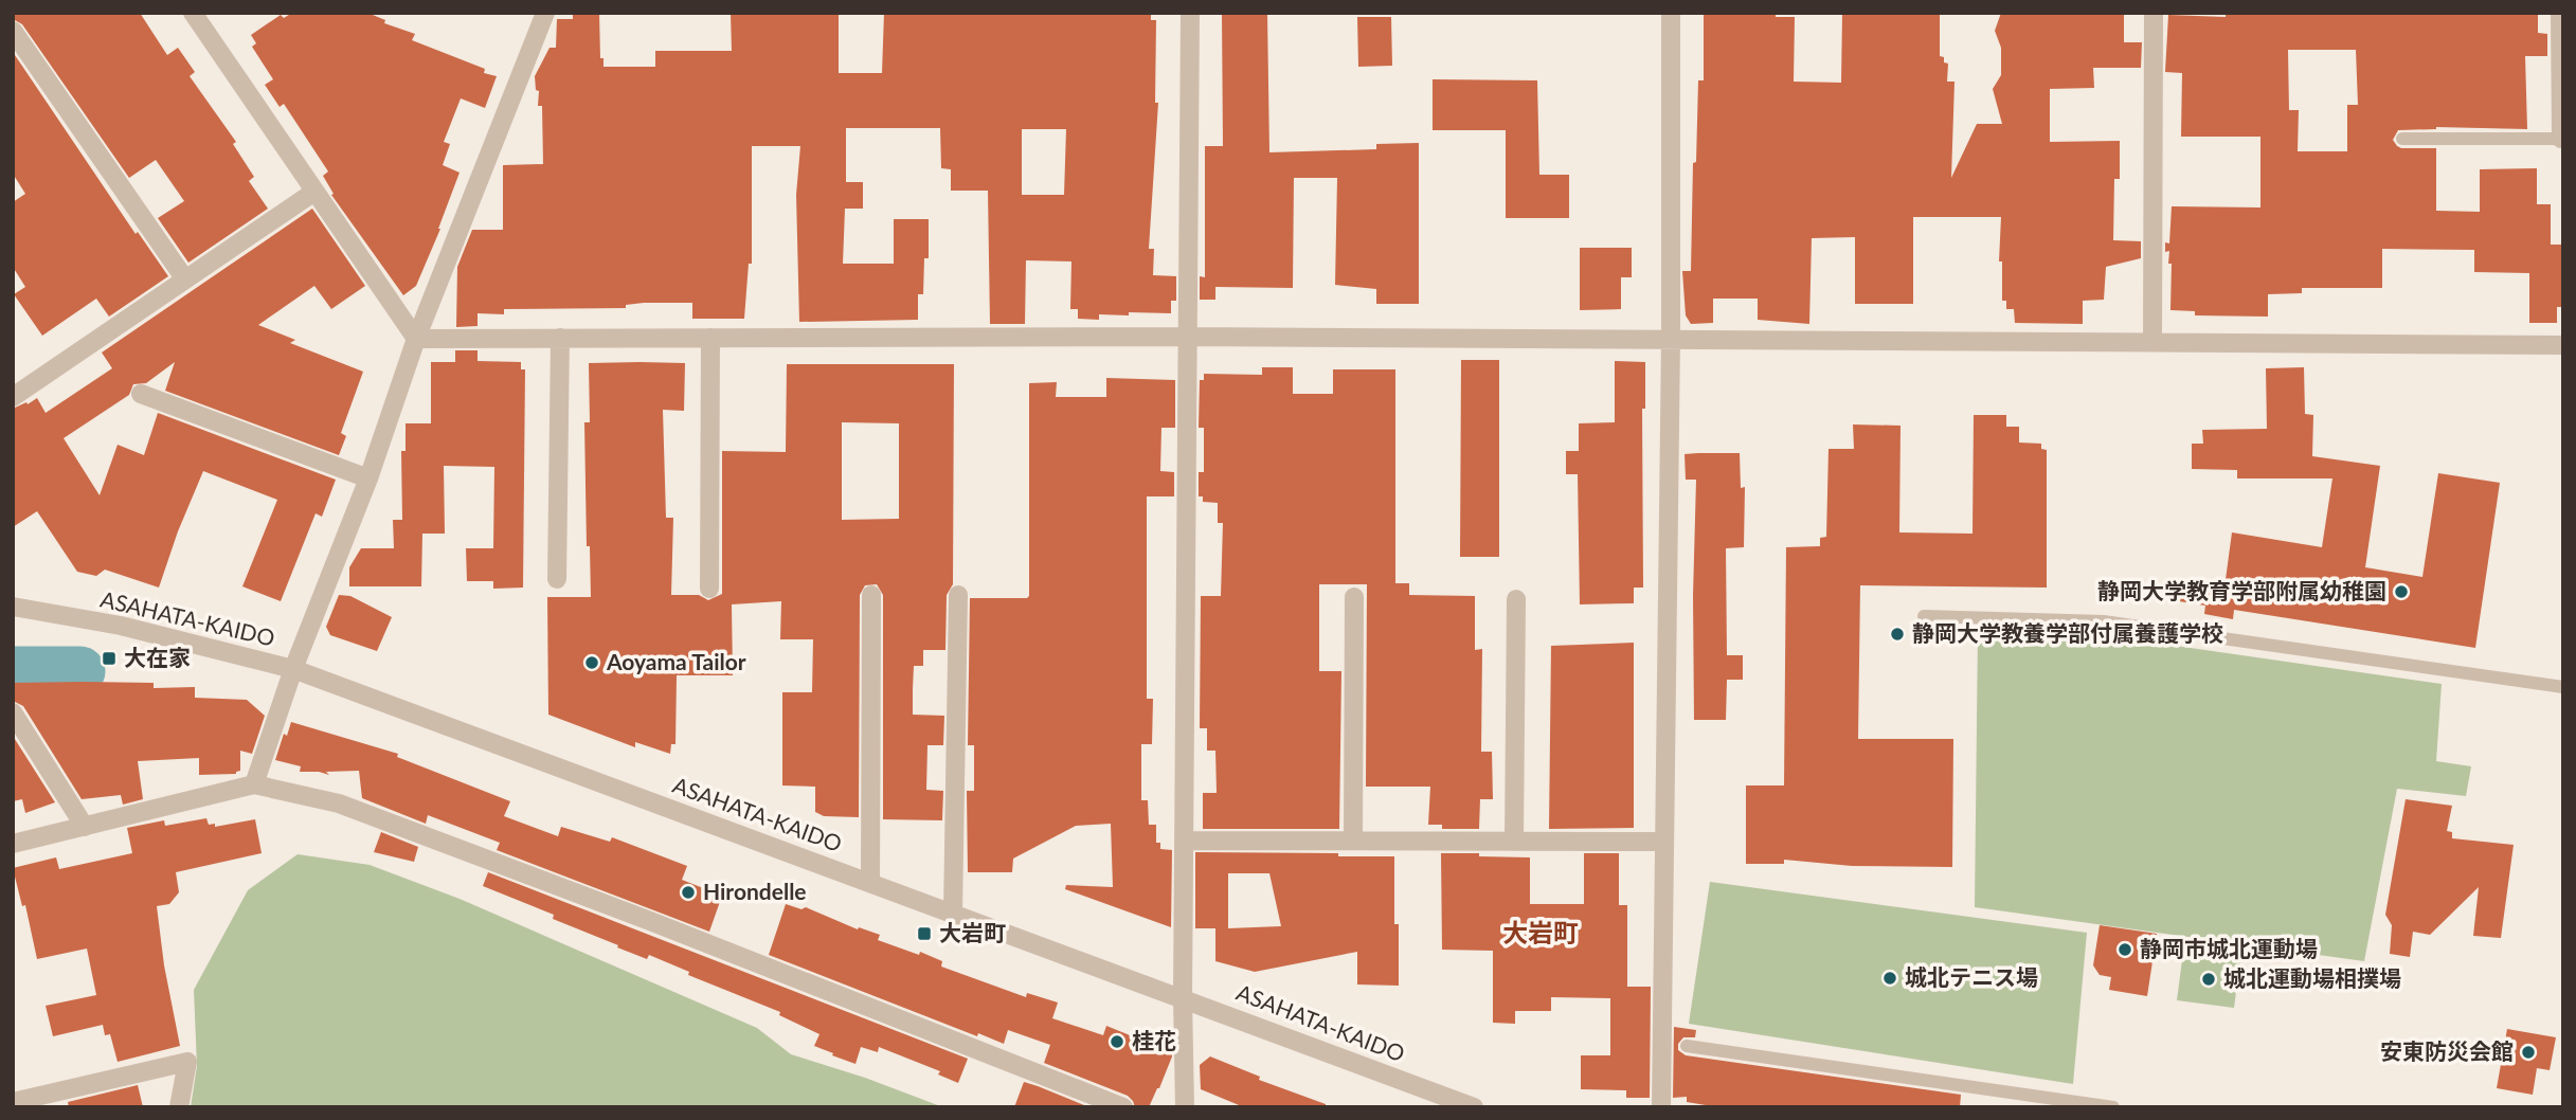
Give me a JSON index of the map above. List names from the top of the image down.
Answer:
{
  "streets": {
    "street": ["ASAHATA-KAIDO"]
  },
  "districts": ["大岩町"],
  "places": {
    "other": [
      "静岡大学教育学部附属幼稚園",
      "静岡大学教養学部付属養護学校",
      "Aoyama Tailor",
      "Hirondelle",
      "静岡市城北運動場",
      "城北テニス場",
      "城北運動場相撲場",
      "桂花",
      "安東防災会館"
    ],
    "transit": ["大在家", "大岩町"]
  }
}
